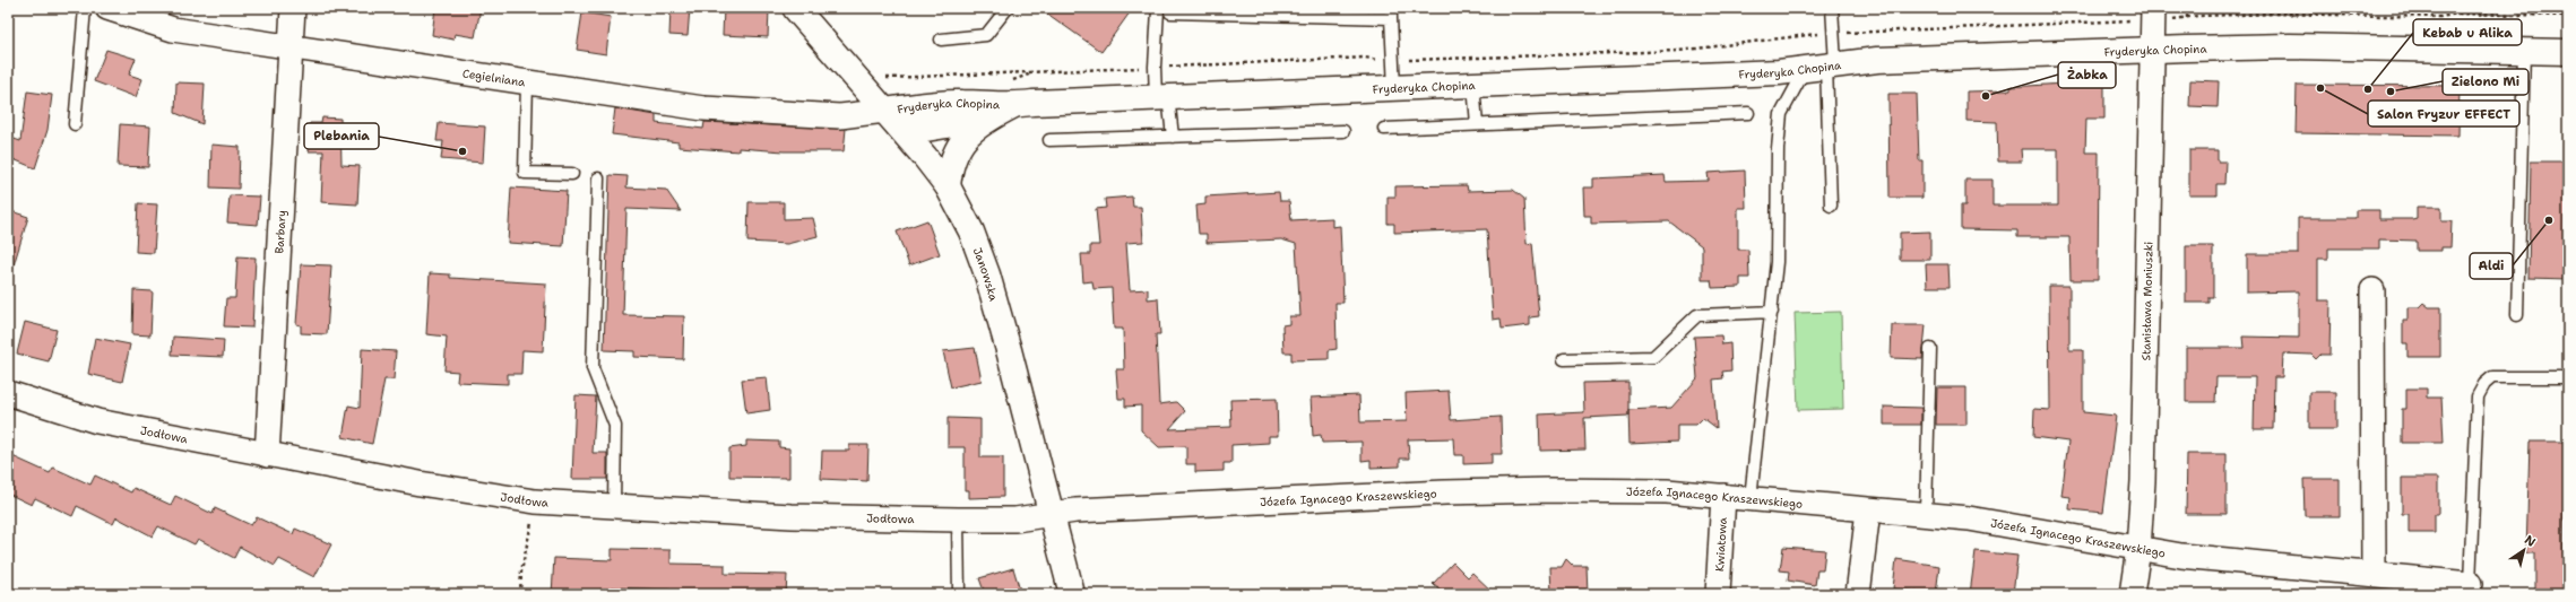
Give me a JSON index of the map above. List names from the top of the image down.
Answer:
{
  "streets": {
    "street": [
      "Fryderyka Chopina",
      "Cegielniana",
      "Barbary",
      "Janowska",
      "Stanisława Moniuszki",
      "Jodłowa",
      "Józefa Ignacego Kraszewskiego",
      "Kwiatowa"
    ]
  },
  "crossings": [
    ["Fryderyka Chopina", "Cegielniana"],
    ["Fryderyka Chopina", "Janowska"],
    ["Fryderyka Chopina", "Stanisława Moniuszki"],
    ["Cegielniana", "Barbary"],
    ["Cegielniana", "Janowska"],
    ["Barbary", "Jodłowa"],
    ["Janowska", "Jodłowa"],
    ["Janowska", "Józefa Ignacego Kraszewskiego"],
    ["Stanisława Moniuszki", "Józefa Ignacego Kraszewskiego"],
    ["Jodłowa", "Józefa Ignacego Kraszewskiego"],
    ["Józefa Ignacego Kraszewskiego", "Kwiatowa"]
  ],
  "places": [
    "Salon Fryzur EFFECT",
    "Kebab u Alika",
    "Zielono Mi",
    "Żabka",
    "Plebania",
    "Aldi"
  ],
  "north": "top right"
}
